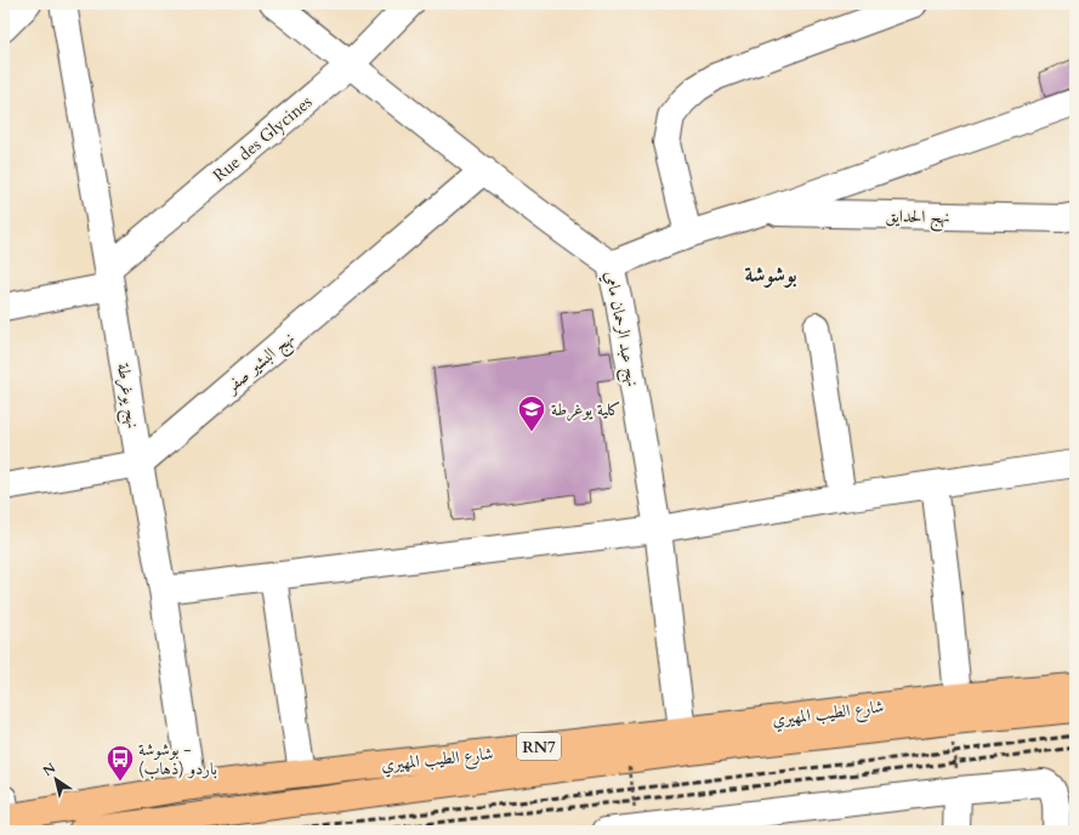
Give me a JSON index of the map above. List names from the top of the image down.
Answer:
{
  "streets": {
    "main road": ["شارع الطيب المهيري", "RN7"],
    "street": [
      "Rue des Glycines",
      "نهج الحدايق",
      "نهج عبد الرحمان مامي",
      "نهج البشير صفر",
      "نهج يوغرطة"
    ]
  },
  "crossings": [
    ["Rue des Glycines", "نهج عبد الرحمان مامي"],
    ["Rue des Glycines", "نهج يوغرطة"],
    ["نهج عبد الرحمان مامي", "نهج البشير صفر"],
    ["نهج عبد الرحمان مامي", "شارع الطيب المهيري"],
    ["نهج البشير صفر", "نهج يوغرطة"],
    ["نهج يوغرطة", "شارع الطيب المهيري"]
  ],
  "districts": ["بوشوشة"],
  "places": {
    "school or university": ["كلية يوغرطة"],
    "bus stop": ["بوشوشة - باردو (ذهاب)"]
  },
  "north": "top left"
}
